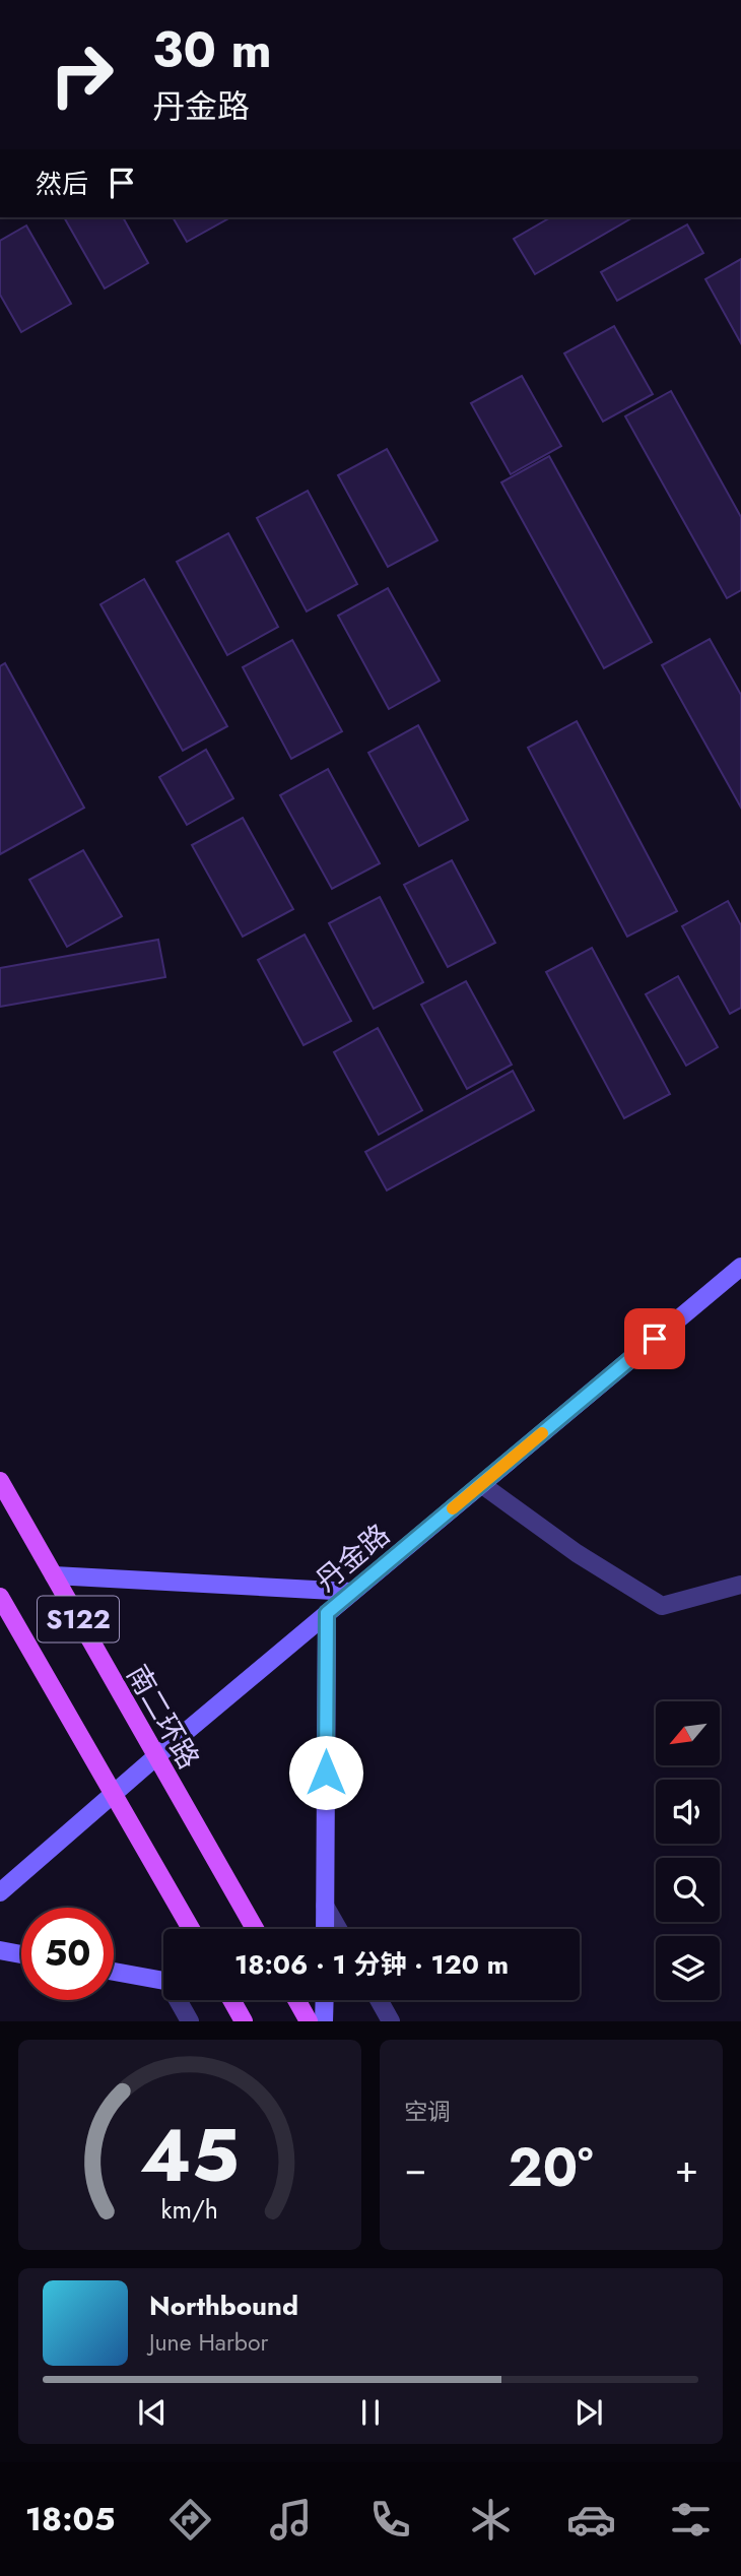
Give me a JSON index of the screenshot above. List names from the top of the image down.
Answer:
{
  "streets": {
    "main road": ["丹金路", "S122", "南二环路"]
  },
  "crossings": [
    ["丹金路", "S122"],
    ["丹金路", "南二环路"]
  ],
  "north": "bottom left",
  "page": {
    "turn": ["30 m", "丹金路"],
    "then": "然后",
    "limit": "50",
    "trip": "18:06 · 1 分钟 · 120 m",
    "tile": "空调",
    "heat": ["−", "20°", "+"],
    "song": ["Northbound", "June Harbor"],
    "tabs": "18:05",
    "gauge": ["45", "km/h"]
  }
}
